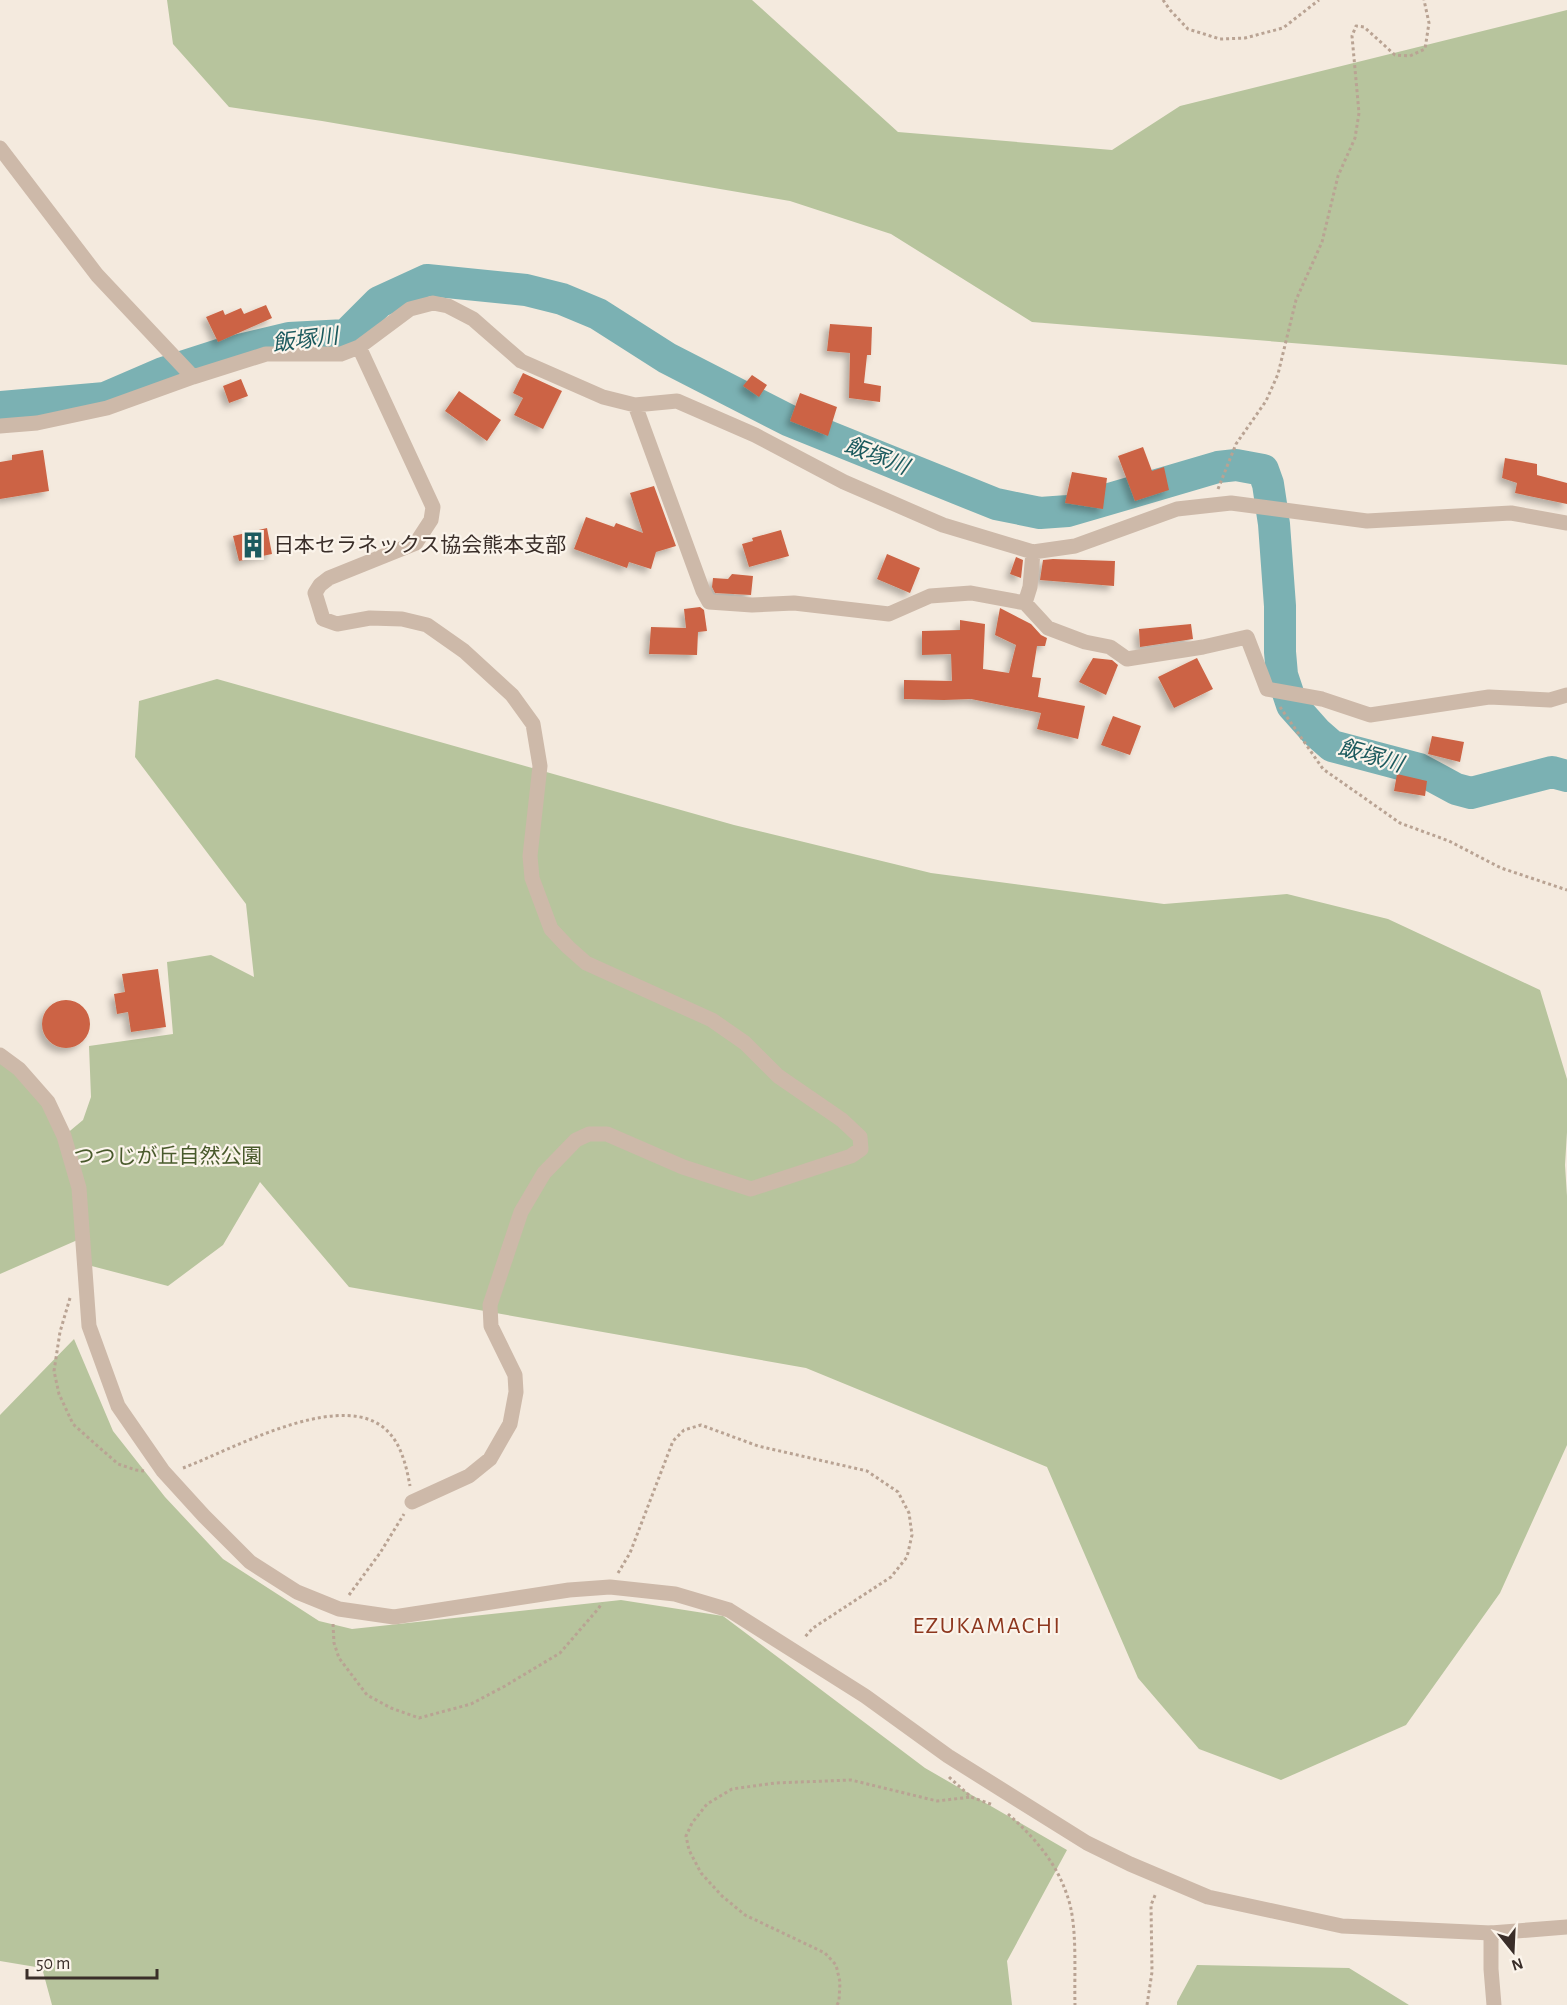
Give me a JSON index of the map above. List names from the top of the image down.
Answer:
{
  "districts": ["EZUKAMACHI"],
  "water": ["飯塚川"],
  "parks": ["つつじが丘自然公園"],
  "places": {
    "building": ["日本セラネックス協会熊本支部"]
  },
  "scale_bar": "50 m",
  "north": "bottom"
}
